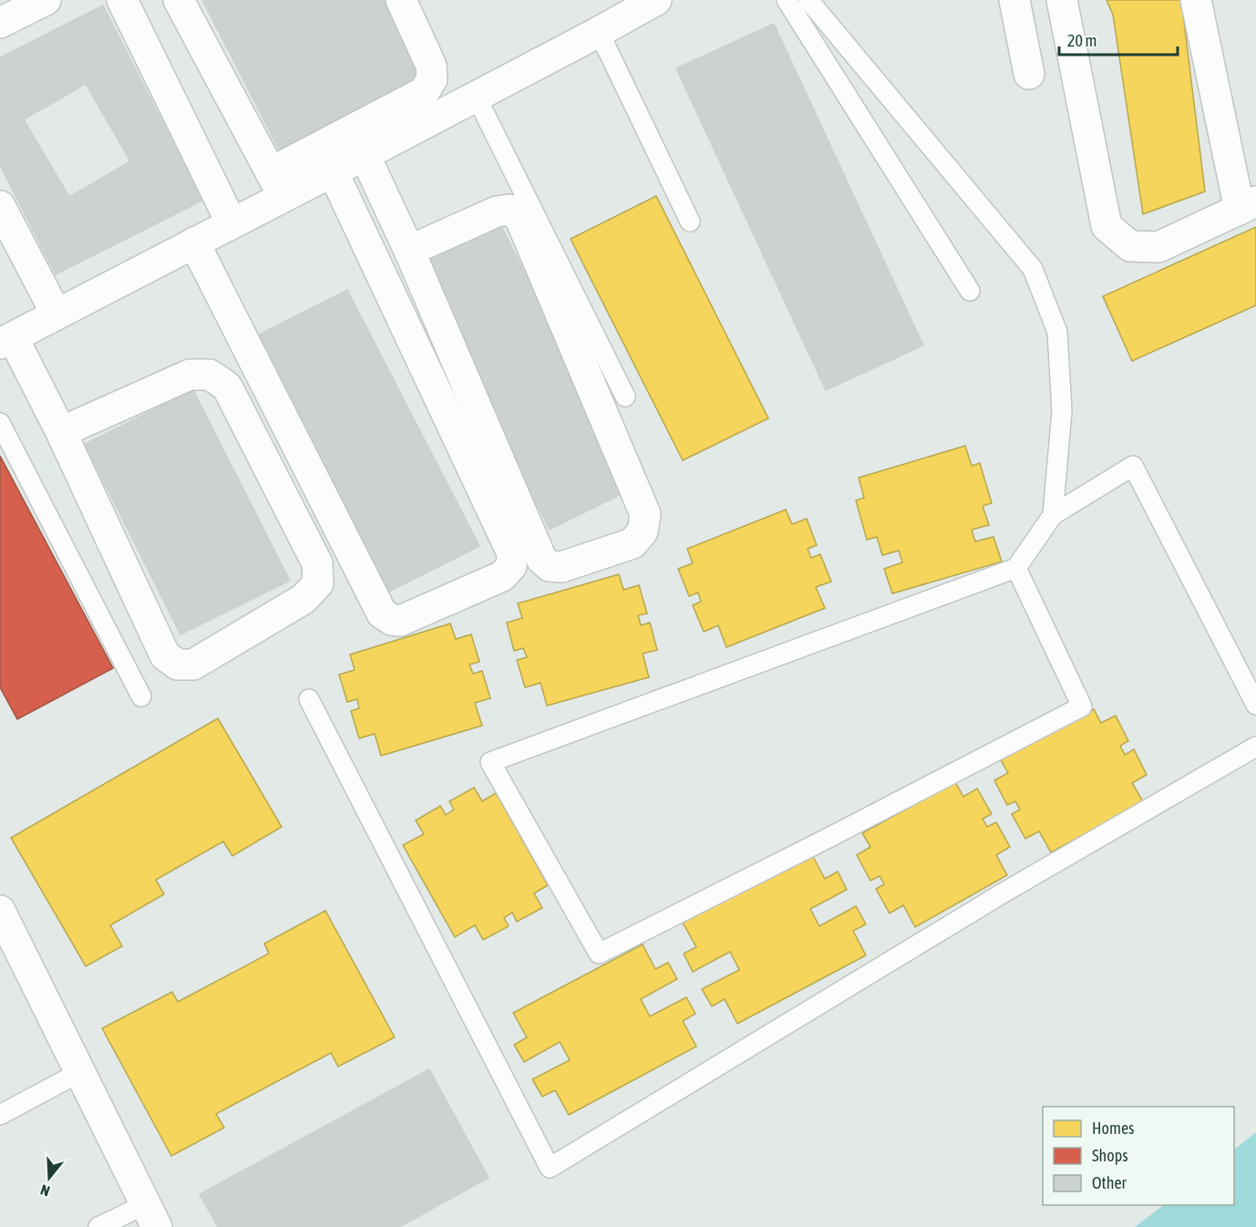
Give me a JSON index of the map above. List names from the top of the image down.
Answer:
{
  "legend": ["Homes", "Shops", "Other"],
  "scale_bar": "20 m",
  "north": "bottom"
}
